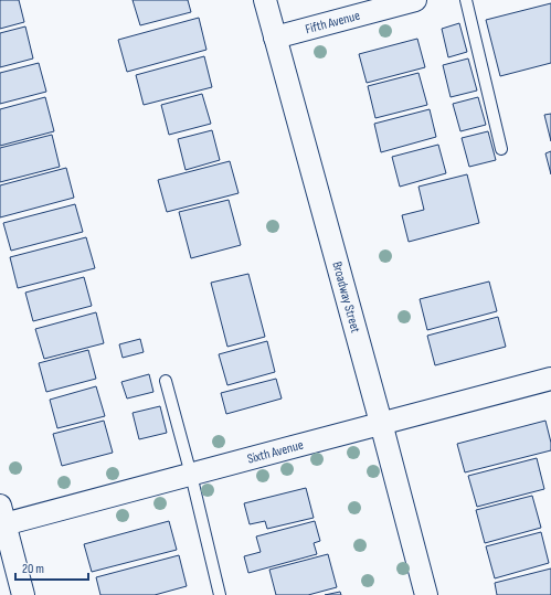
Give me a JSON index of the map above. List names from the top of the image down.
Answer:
{
  "streets": {
    "street": ["Fifth Avenue", "Broadway Street", "Sixth Avenue"]
  },
  "crossings": [
    ["Fifth Avenue", "Broadway Street"],
    ["Broadway Street", "Sixth Avenue"]
  ],
  "scale_bar": "20 m"
}
